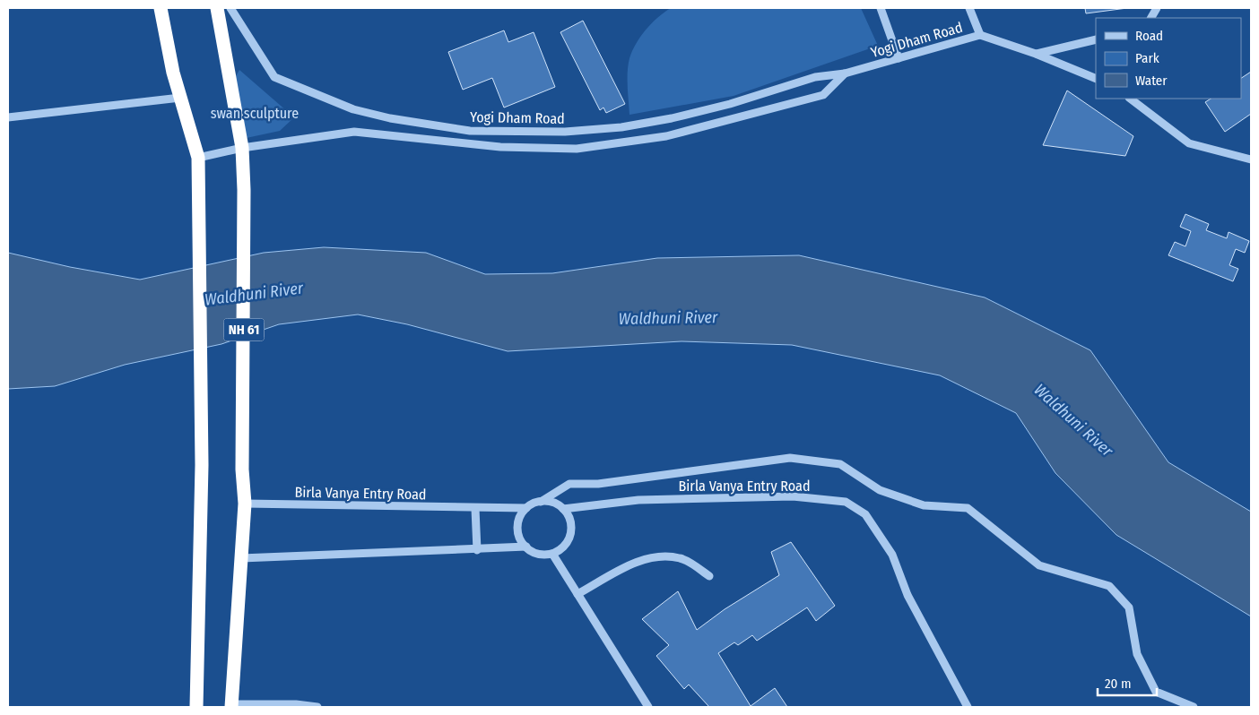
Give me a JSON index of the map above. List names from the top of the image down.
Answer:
{
  "streets": {
    "highway": ["NH 61"],
    "street": ["Yogi Dham Road", "Birla Vanya Entry Road"]
  },
  "crossings": [
    ["Yogi Dham Road", "NH 61"],
    ["NH 61", "Birla Vanya Entry Road"]
  ],
  "water": ["Waldhuni River"],
  "parks": ["swan sculpture"],
  "legend": ["Road", "Park", "Water"],
  "scale_bar": "20 m"
}
